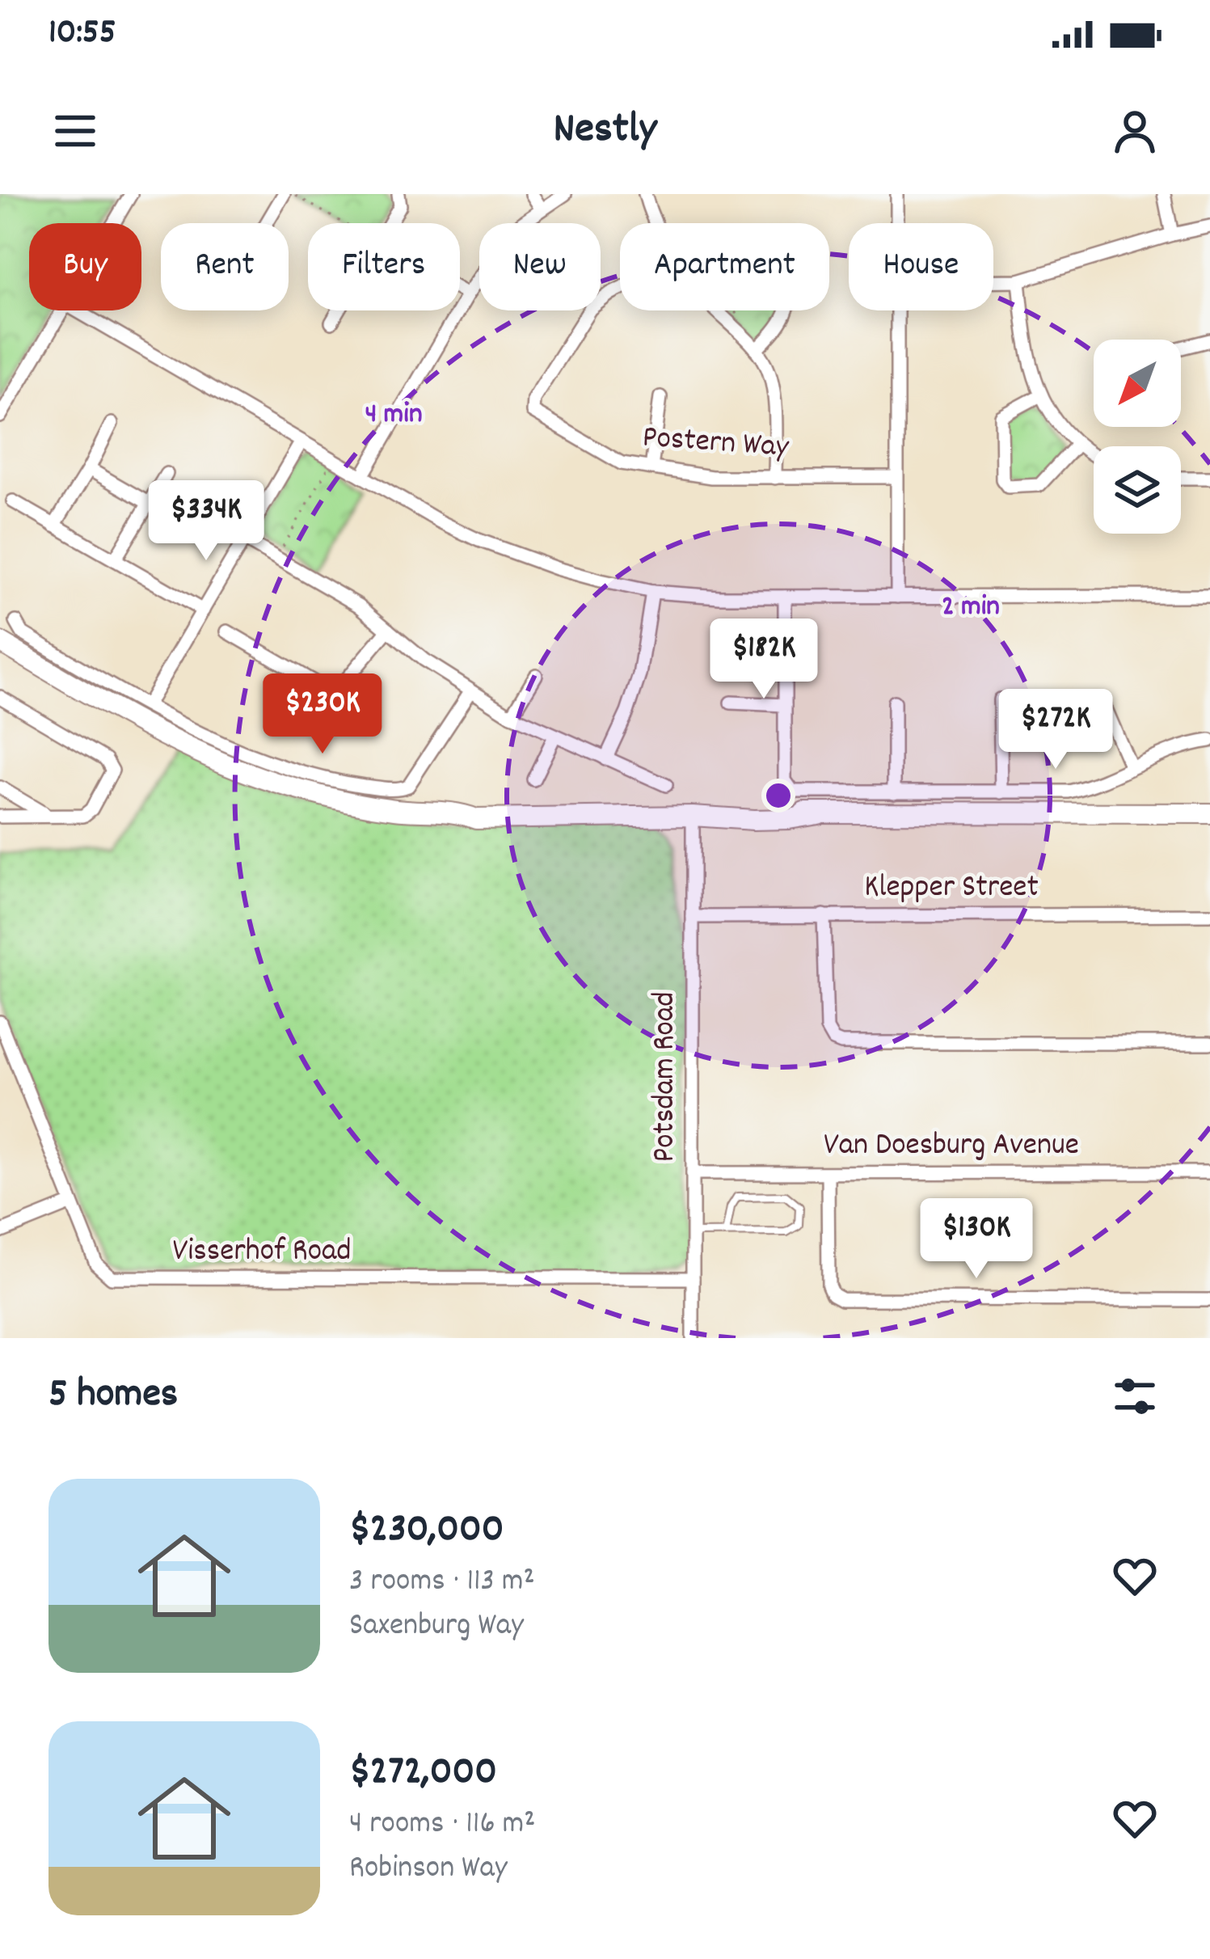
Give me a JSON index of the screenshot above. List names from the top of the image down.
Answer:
{
  "streets": {
    "street": [
      "Postern Way",
      "Klepper Street",
      "Potsdam Road",
      "Van Doesburg Avenue",
      "Visserhof Road"
    ]
  },
  "crossings": [
    ["Klepper Street", "Potsdam Road"],
    ["Potsdam Road", "Van Doesburg Avenue"],
    ["Potsdam Road", "Visserhof Road"]
  ],
  "north": "bottom left",
  "page": {
    "status": "10:55",
    "header": "Nestly",
    "chip": [
      "Buy",
      "Rent",
      "Filters",
      "New",
      "Apartment",
      "House"
    ],
    "price": [
      "$334K",
      "$182K",
      "$230K",
      "$272K",
      "$130K"
    ],
    "heading": "5 homes",
    "list": [
      {
        "name": "$230,000",
        "note": "3 rooms · 113 m² · Saxenburg Way"
      },
      {
        "name": "$272,000",
        "note": "4 rooms · 116 m² · Robinson Way"
      }
    ]
  },
  "rings": ["4 min", "2 min"]
}
